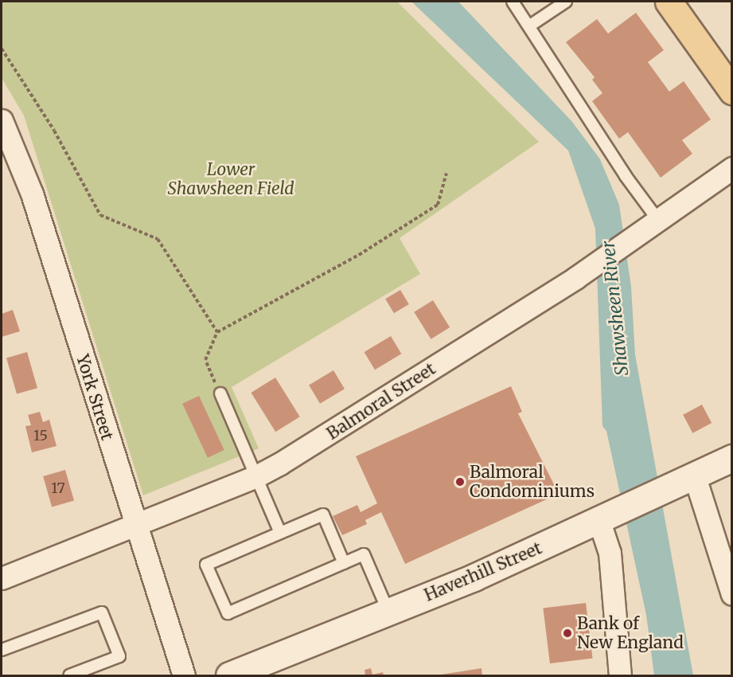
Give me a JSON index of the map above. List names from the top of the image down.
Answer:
{
  "streets": {
    "main road": ["Haverhill Street"],
    "street": ["York Street", "Balmoral Street"]
  },
  "crossings": [
    ["York Street", "Balmoral Street"]
  ],
  "water": ["Shawsheen River"],
  "parks": ["Lower Shawsheen Field"],
  "places": ["Balmoral Condominiums", "Bank of New England"],
  "house_numbers": ["15", "17"]
}
